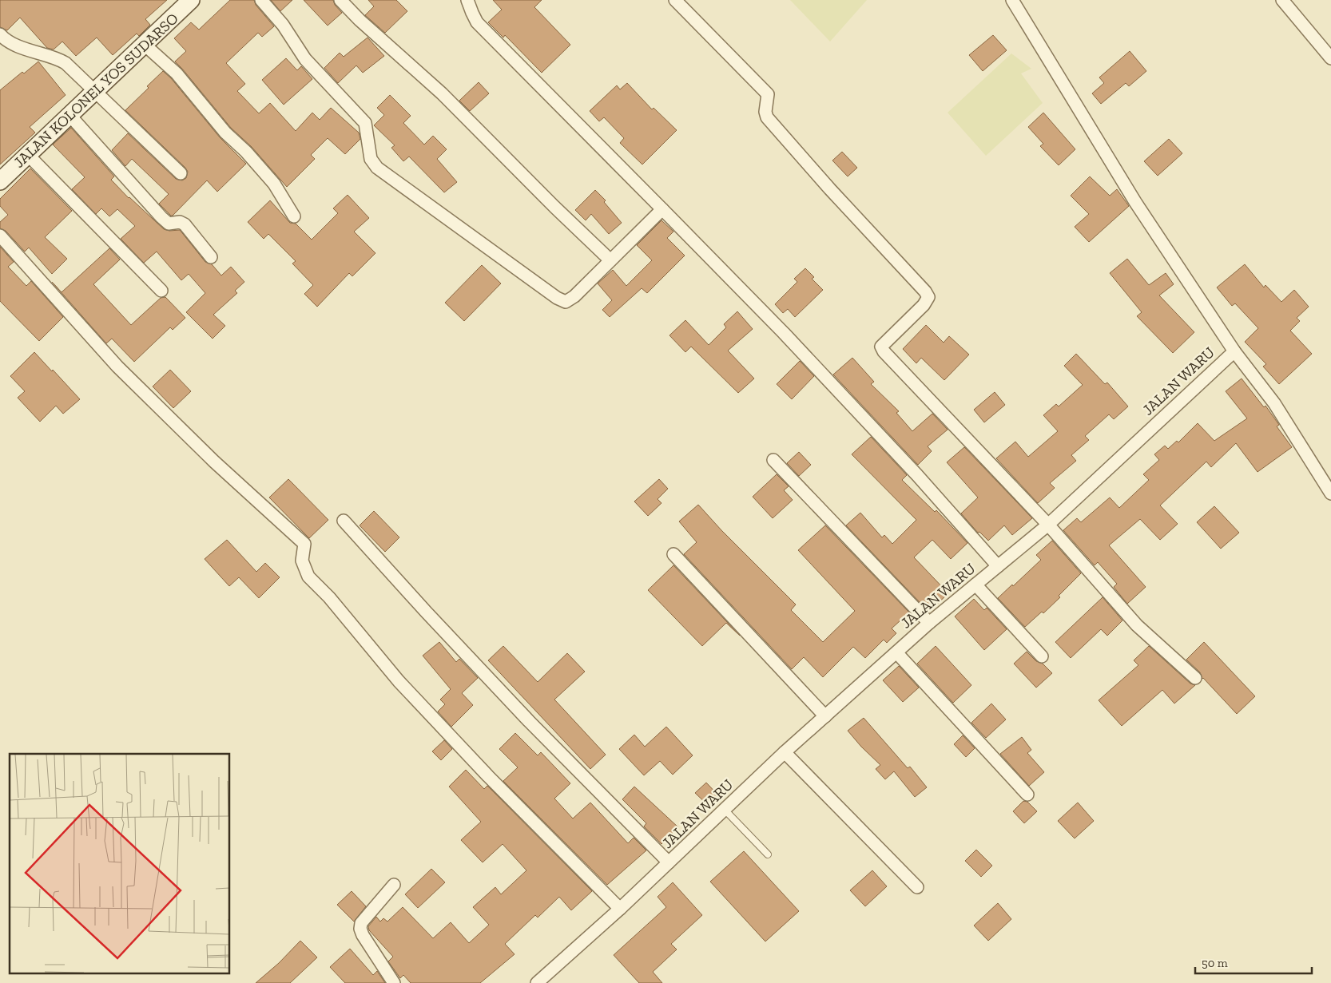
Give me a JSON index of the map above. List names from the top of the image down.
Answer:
{
  "streets": {
    "street": ["JALAN KOLONEL YOS SUDARSO", "JALAN WARU"]
  },
  "scale_bar": "50 m"
}
